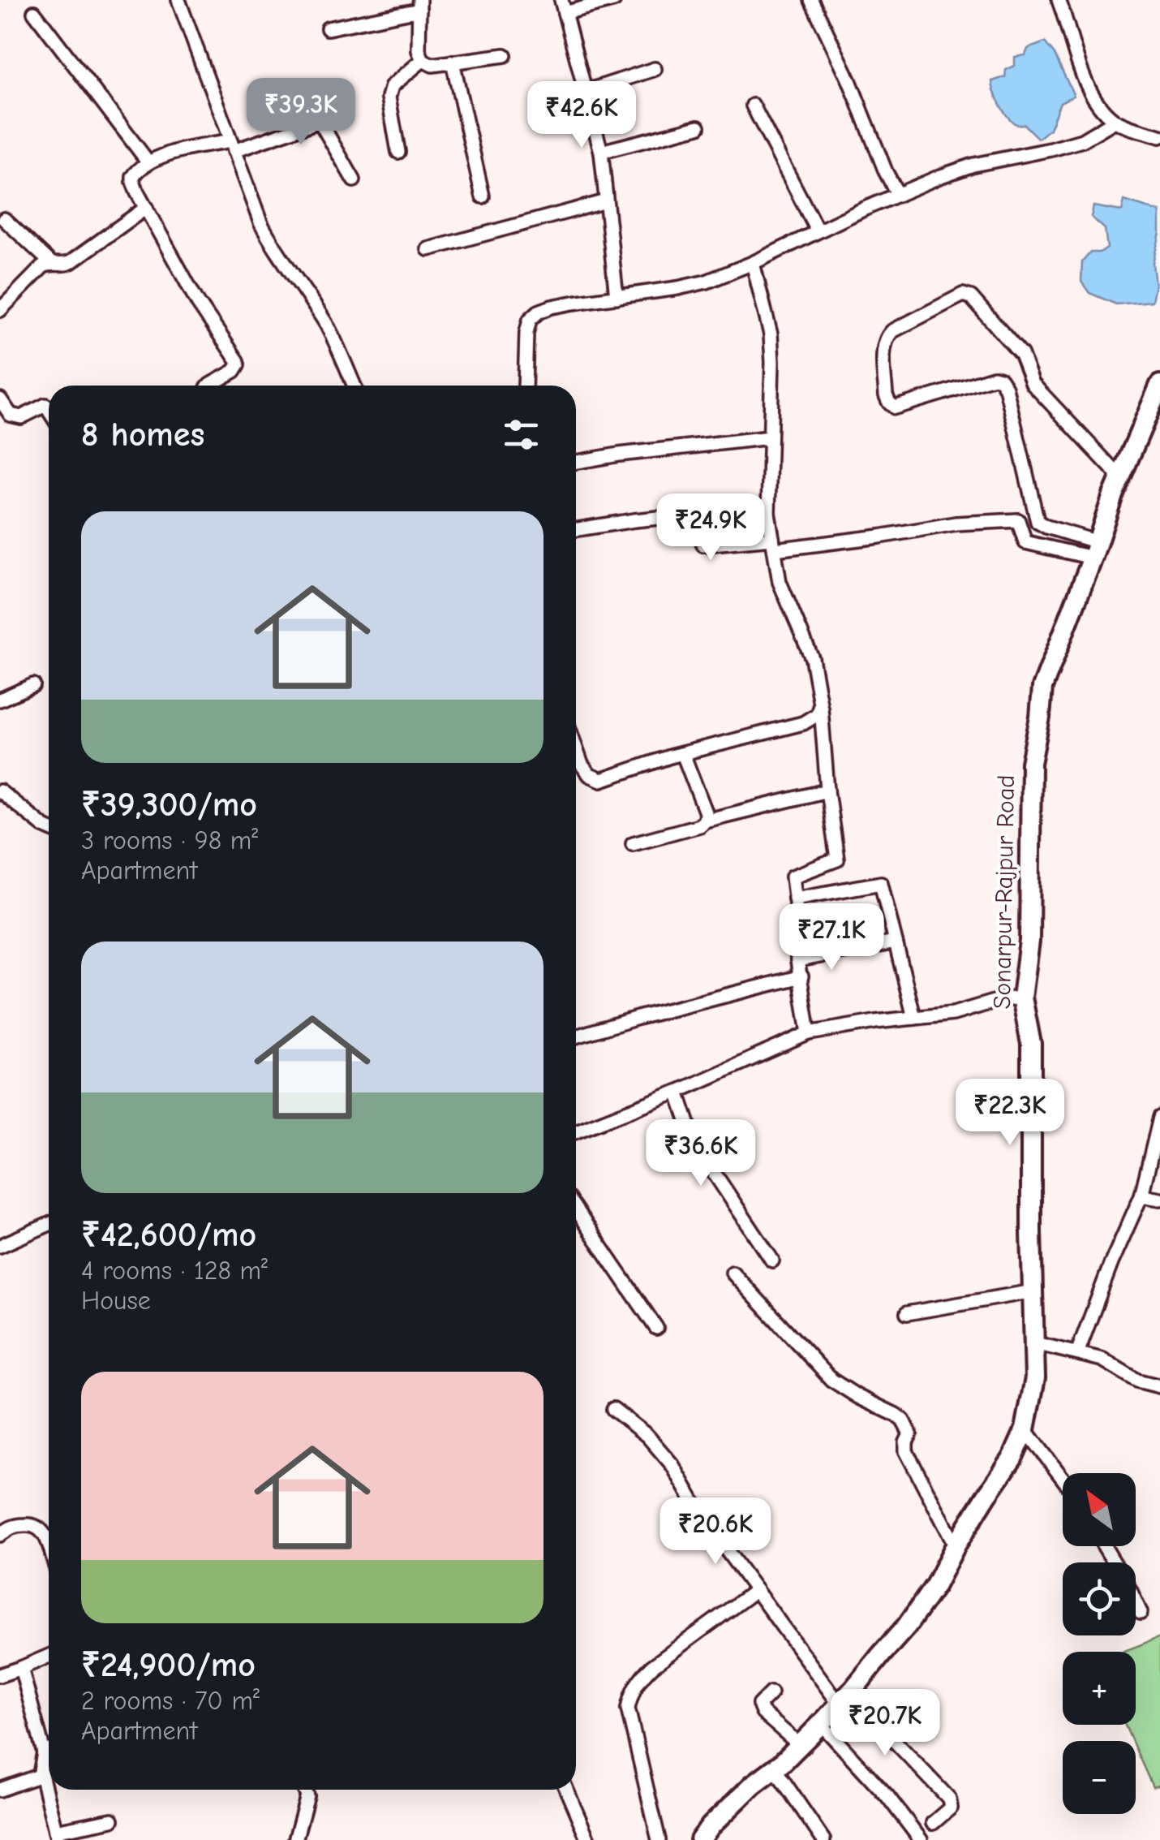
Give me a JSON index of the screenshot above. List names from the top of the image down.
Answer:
{
  "streets": {
    "main road": ["Sonarpur-Rajpur Road"]
  },
  "north": "top left",
  "page": {
    "price": [
      "₹39.3K",
      "₹42.6K",
      "₹24.9K",
      "₹27.1K",
      "₹22.3K",
      "₹36.6K",
      "₹20.6K",
      "₹20.7K"
    ],
    "heading": "8 homes",
    "list": [
      {
        "name": "₹39,300/mo",
        "note": "3 rooms · 98 m² · Apartment"
      },
      {
        "name": "₹42,600/mo",
        "note": "4 rooms · 128 m² · House"
      },
      {
        "name": "₹24,900/mo",
        "note": "2 rooms · 70 m² · Apartment"
      }
    ],
    "map_buttons": ["+", "−"]
  }
}
